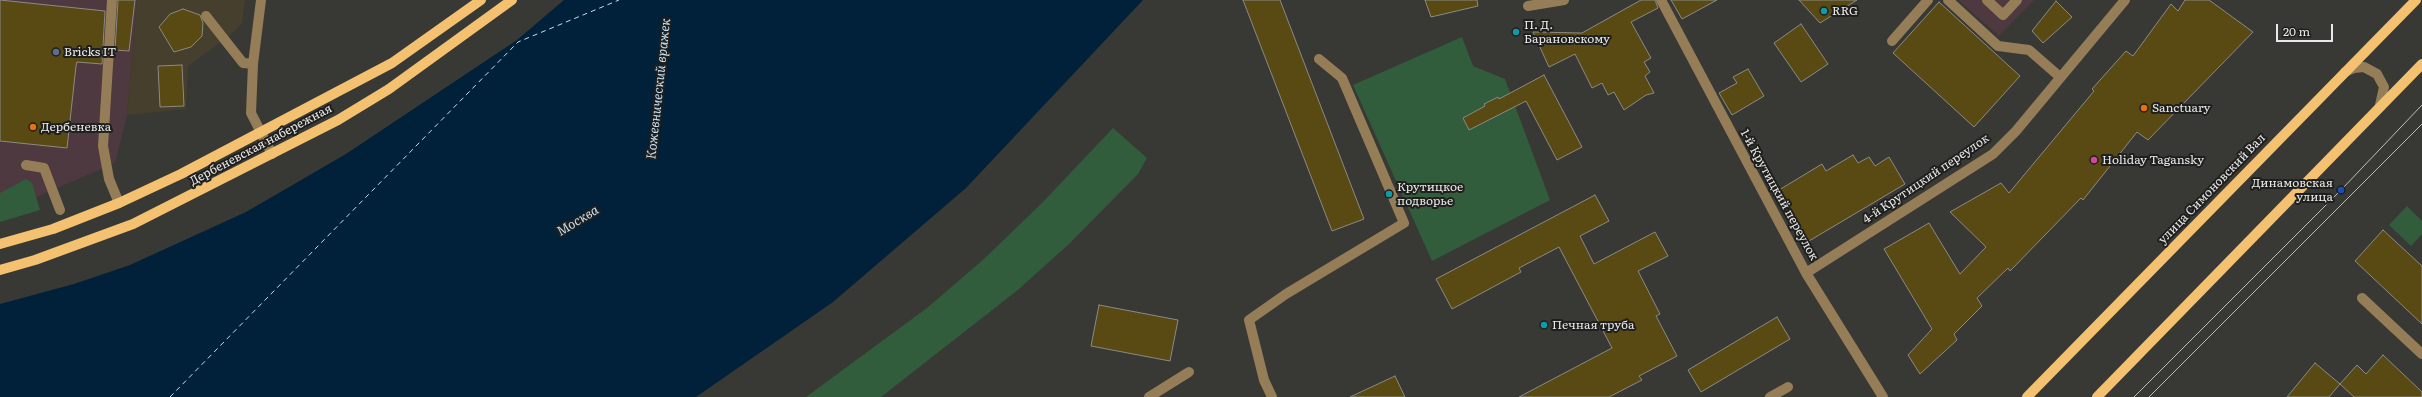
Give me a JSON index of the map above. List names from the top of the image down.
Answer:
{
  "streets": {
    "main road": ["Дербеневская набережная", "улица Симоновский Вал"],
    "street": ["4-й Крутицкий переулок", "1-й Крутицкий переулок"]
  },
  "crossings": [
    ["4-й Крутицкий переулок", "1-й Крутицкий переулок"]
  ],
  "water": ["Кожевнический вражек", "Москва"],
  "places": [
    "RRG",
    "П. Д. Барановскому",
    "Bricks IT",
    "Sanctuary",
    "Дербеневка",
    "Holiday Tagansky",
    "Динамовская улица",
    "Крутицкое подворье",
    "Печная труба"
  ],
  "scale_bar": "20 m"
}
